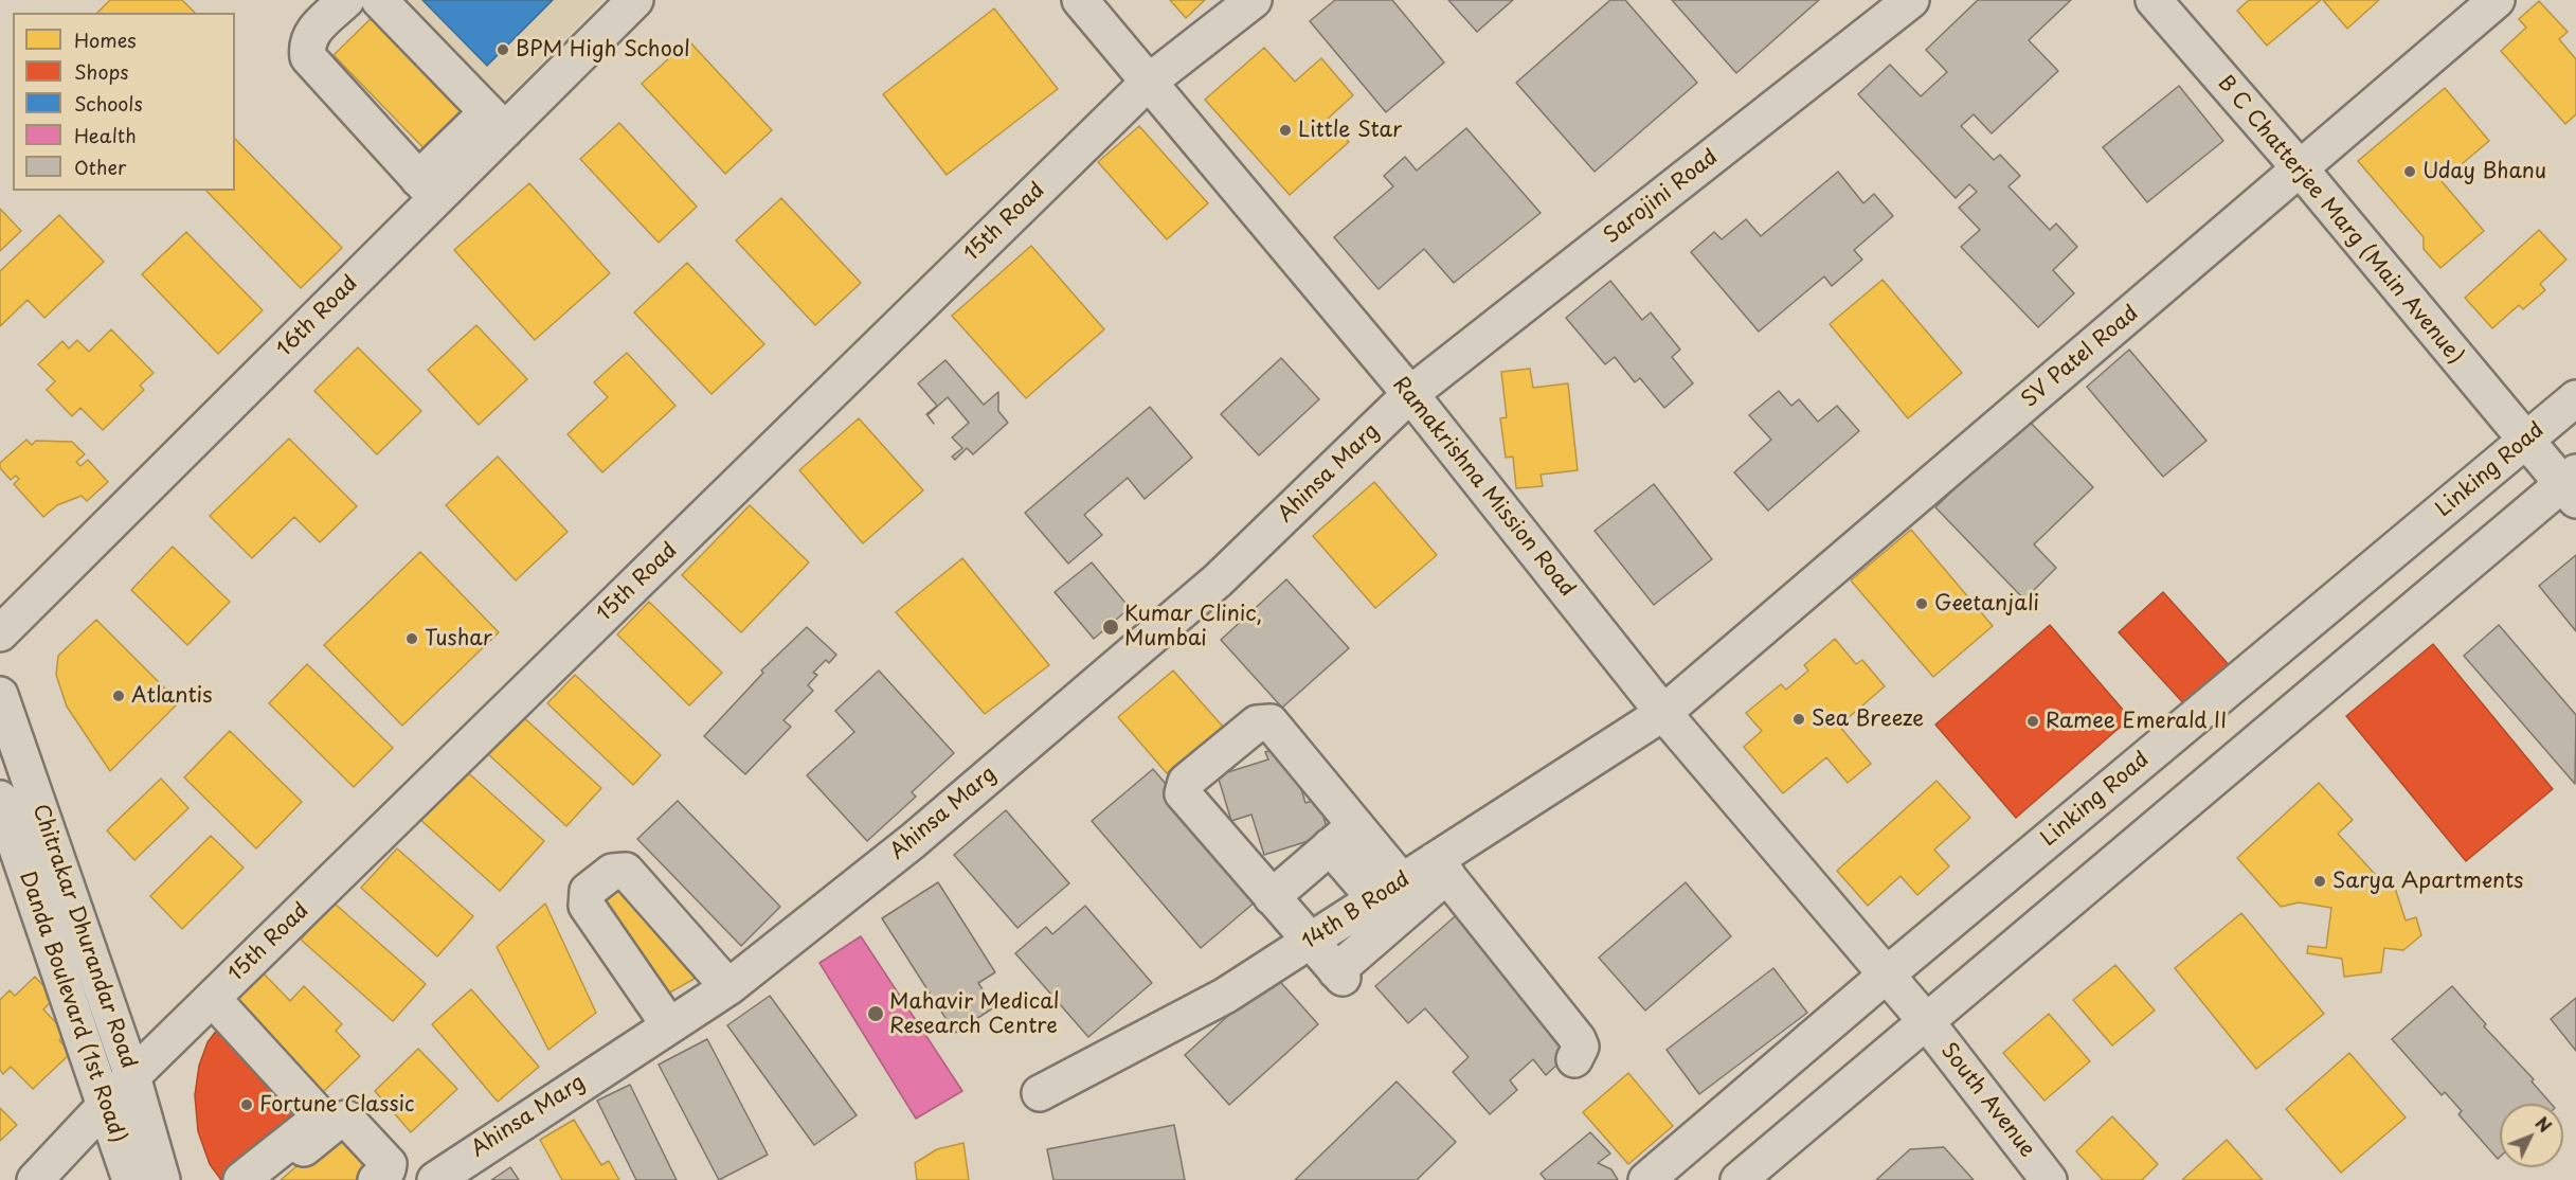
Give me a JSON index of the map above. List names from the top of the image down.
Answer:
{
  "streets": {
    "street": [
      "Sarojini Road",
      "B C Chatterjee Marg (Main Avenue)",
      "15th Road",
      "16th Road",
      "SV Patel Road",
      "Linking Road",
      "Ahinsa Marg",
      "Ramakrishna Mission Road",
      "14th B Road",
      "Chitrakar Dhurandar Road",
      "Danda Boulevard (1st Road)",
      "South Avenue"
    ]
  },
  "crossings": [
    ["Sarojini Road", "Ahinsa Marg"],
    ["Sarojini Road", "Ramakrishna Mission Road"],
    ["B C Chatterjee Marg (Main Avenue)", "SV Patel Road"],
    ["B C Chatterjee Marg (Main Avenue)", "Linking Road"],
    ["15th Road", "Ramakrishna Mission Road"],
    ["15th Road", "Chitrakar Dhurandar Road"],
    ["15th Road", "Danda Boulevard (1st Road)"],
    ["SV Patel Road", "Ramakrishna Mission Road"],
    ["SV Patel Road", "14th B Road"],
    ["Linking Road", "Ramakrishna Mission Road"],
    ["Linking Road", "South Avenue"],
    ["Ahinsa Marg", "Ramakrishna Mission Road"],
    ["Ramakrishna Mission Road", "14th B Road"],
    ["Ramakrishna Mission Road", "South Avenue"]
  ],
  "places": [
    "BPM High School",
    "Little Star",
    "Uday Bhanu",
    "Geetanjali",
    "Kumar Clinic, Mumbai",
    "Tushar",
    "Atlantis",
    "Sea Breeze",
    "Ramee Emerald II",
    "Sarya Apartments",
    "Mahavir Medical Research Centre",
    "Fortune Classic"
  ],
  "legend": [
    "Homes",
    "Shops",
    "Schools",
    "Health",
    "Other"
  ],
  "north": "top right"
}
